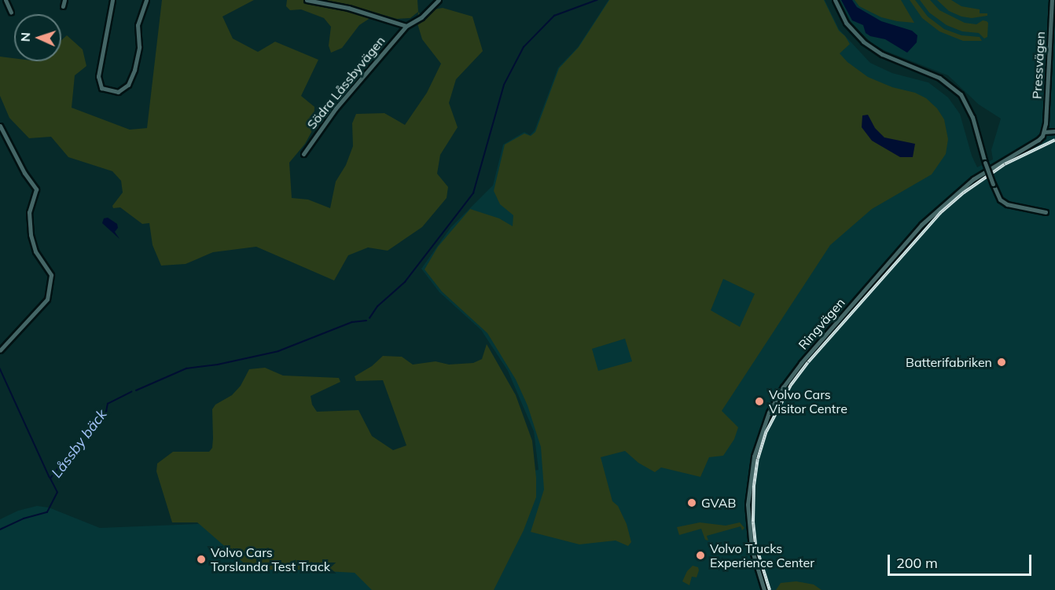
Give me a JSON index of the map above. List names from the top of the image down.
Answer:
{
  "streets": {
    "street": ["Pressvägen", "Södra Låssbyvägen", "Ringvägen"]
  },
  "crossings": [
    ["Pressvägen", "Ringvägen"]
  ],
  "water": ["Låssby bäck"],
  "places": [
    "Batterifabriken",
    "Volvo Cars Visitor Centre",
    "GVAB",
    "Volvo Trucks Experience Center",
    "Volvo Cars Torslanda Test Track"
  ],
  "scale_bar": "200 m",
  "north": "left"
}
